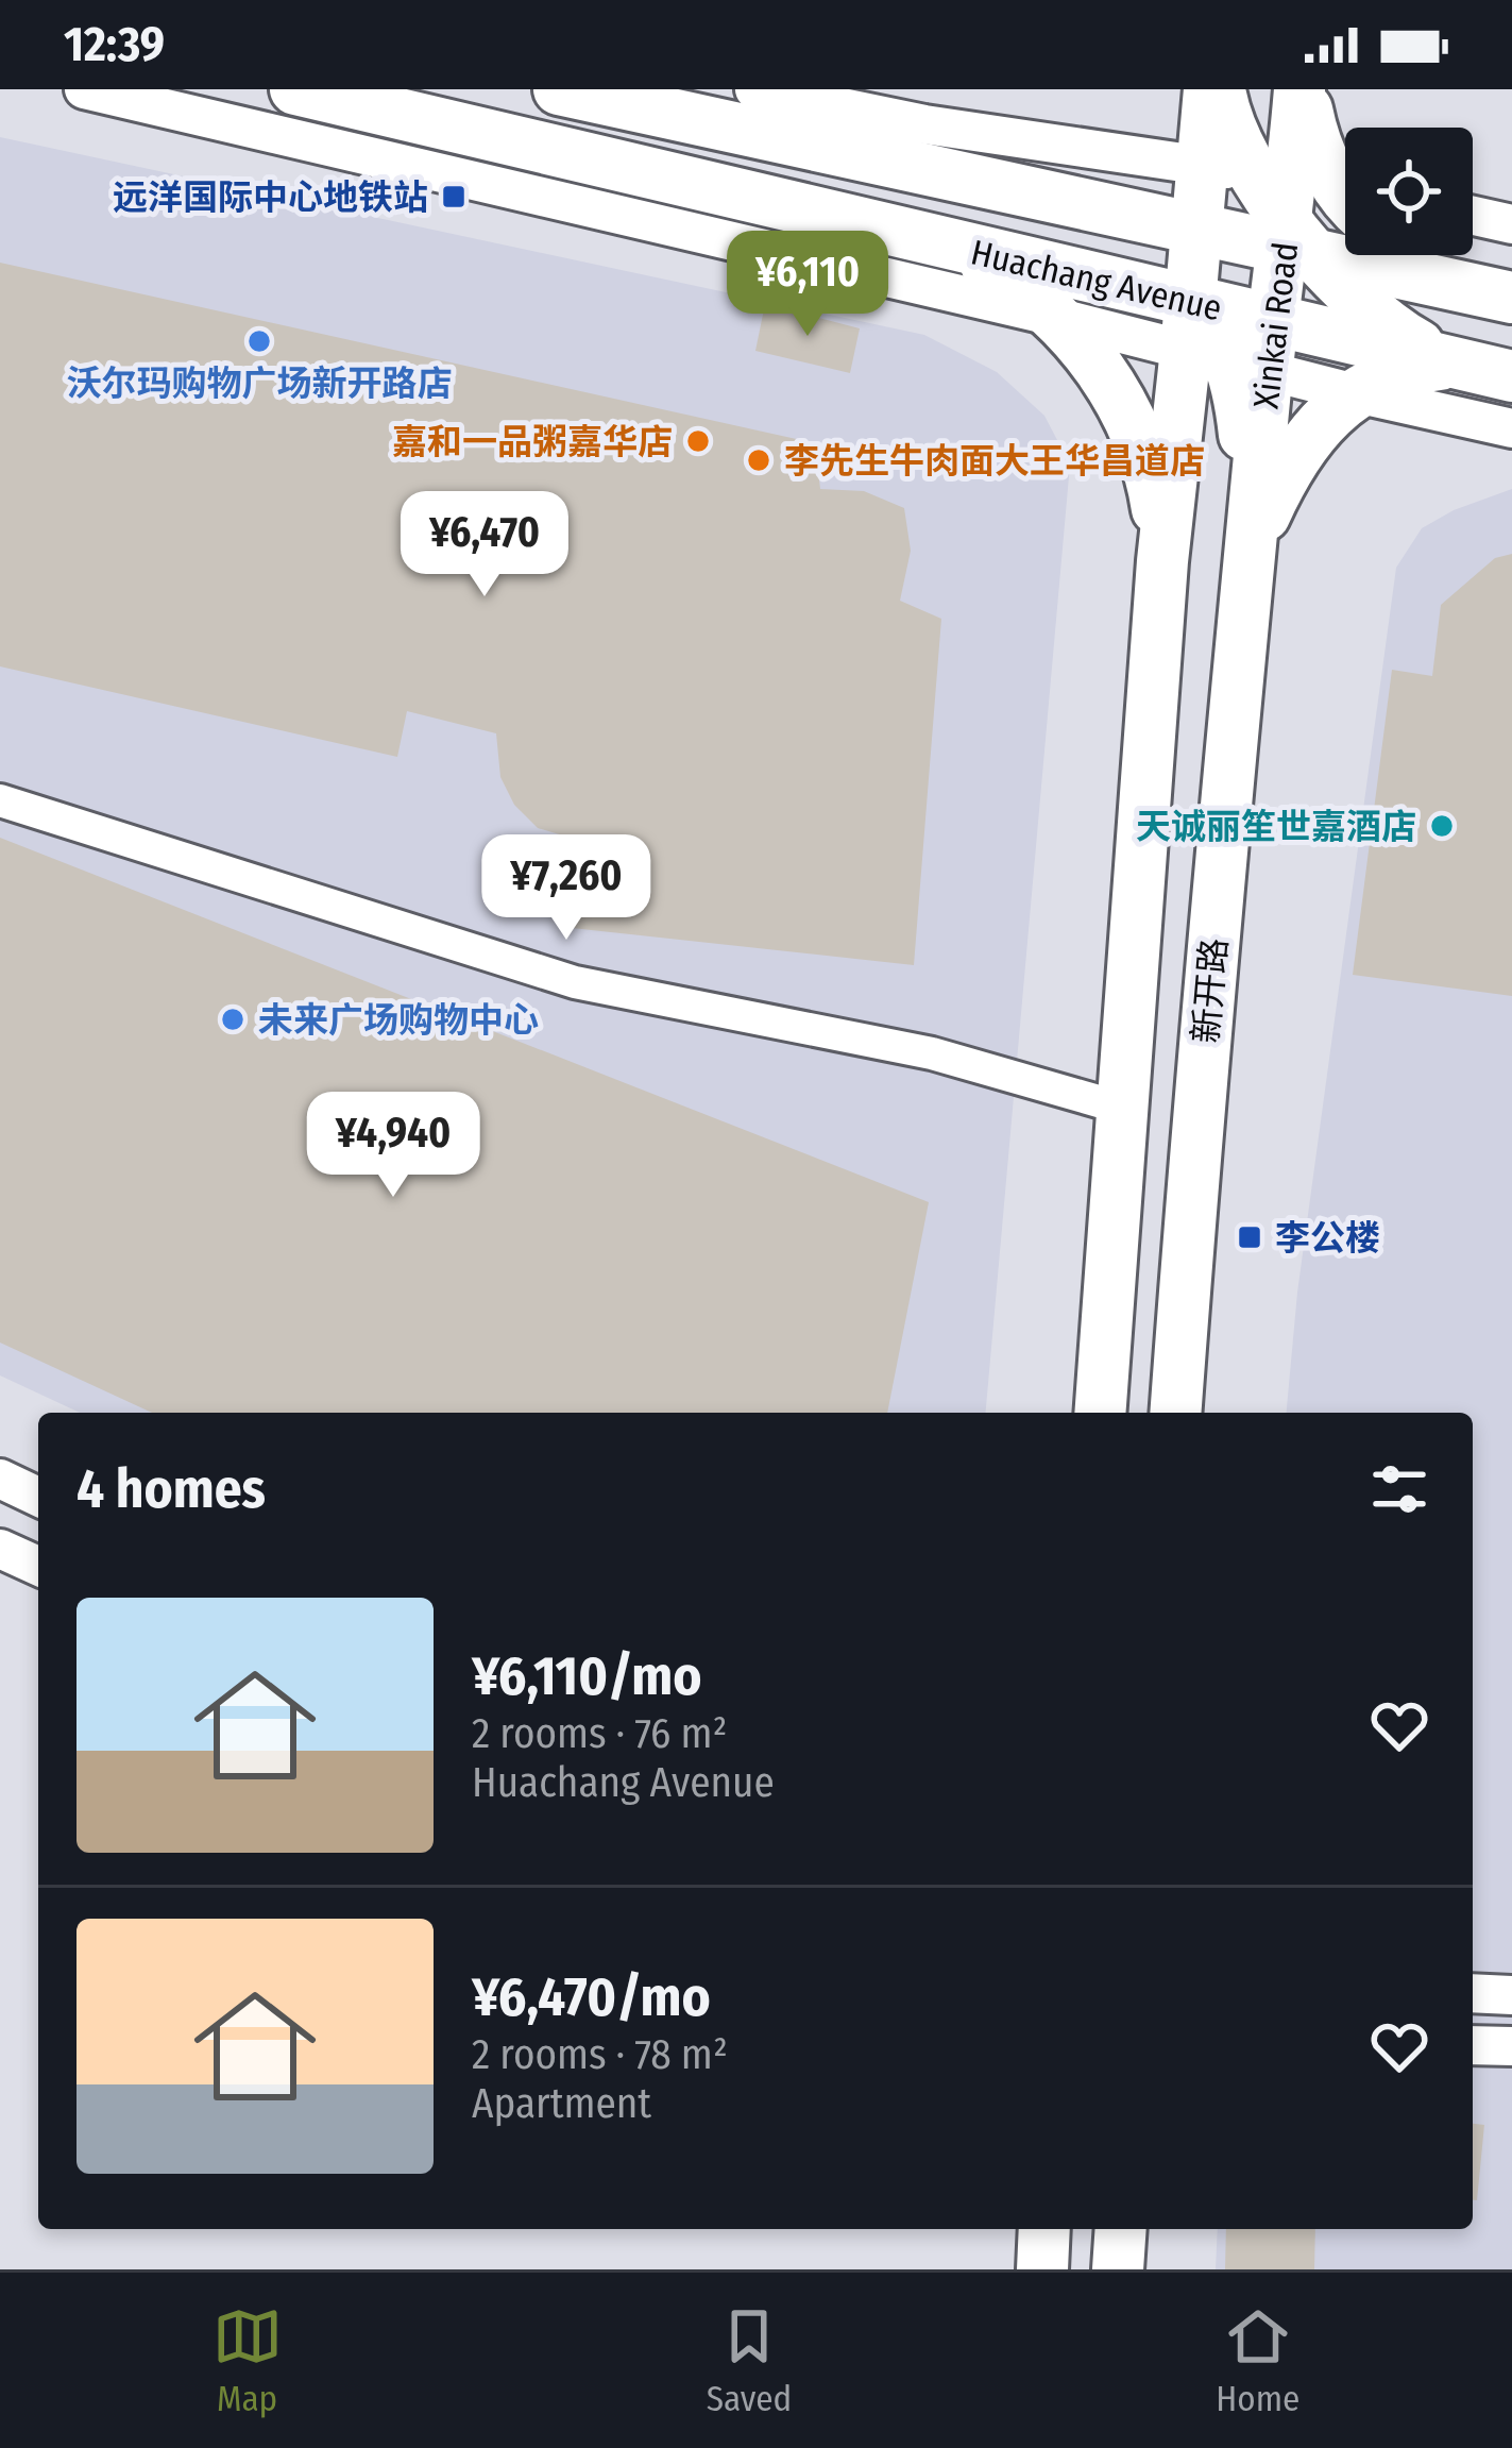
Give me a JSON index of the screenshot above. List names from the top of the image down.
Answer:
{
  "streets": {
    "main road": ["Huachang Avenue", "Xinkai Road", "新开路"]
  },
  "crossings": [
    ["Huachang Avenue", "Xinkai Road"],
    ["Xinkai Road", "新开路"]
  ],
  "places": {
    "transit": ["远洋国际中心地铁站", "李公楼"],
    "other": [
      "沃尔玛购物广场新开路店",
      "嘉和一品粥嘉华店",
      "李先生牛肉面大王华昌道店",
      "天诚丽笙世嘉酒店",
      "未来广场购物中心"
    ]
  },
  "page": {
    "status": "12:39",
    "price": [
      "¥6,110",
      "¥6,470",
      "¥7,260",
      "¥4,940"
    ],
    "heading": "4 homes",
    "list": [
      {
        "name": "¥6,110/mo",
        "note": "2 rooms · 76 m² · Huachang Avenue"
      },
      {
        "name": "¥6,470/mo",
        "note": "2 rooms · 78 m² · Apartment"
      }
    ],
    "tabs": ["Map", "Saved", "Home"]
  }
}
